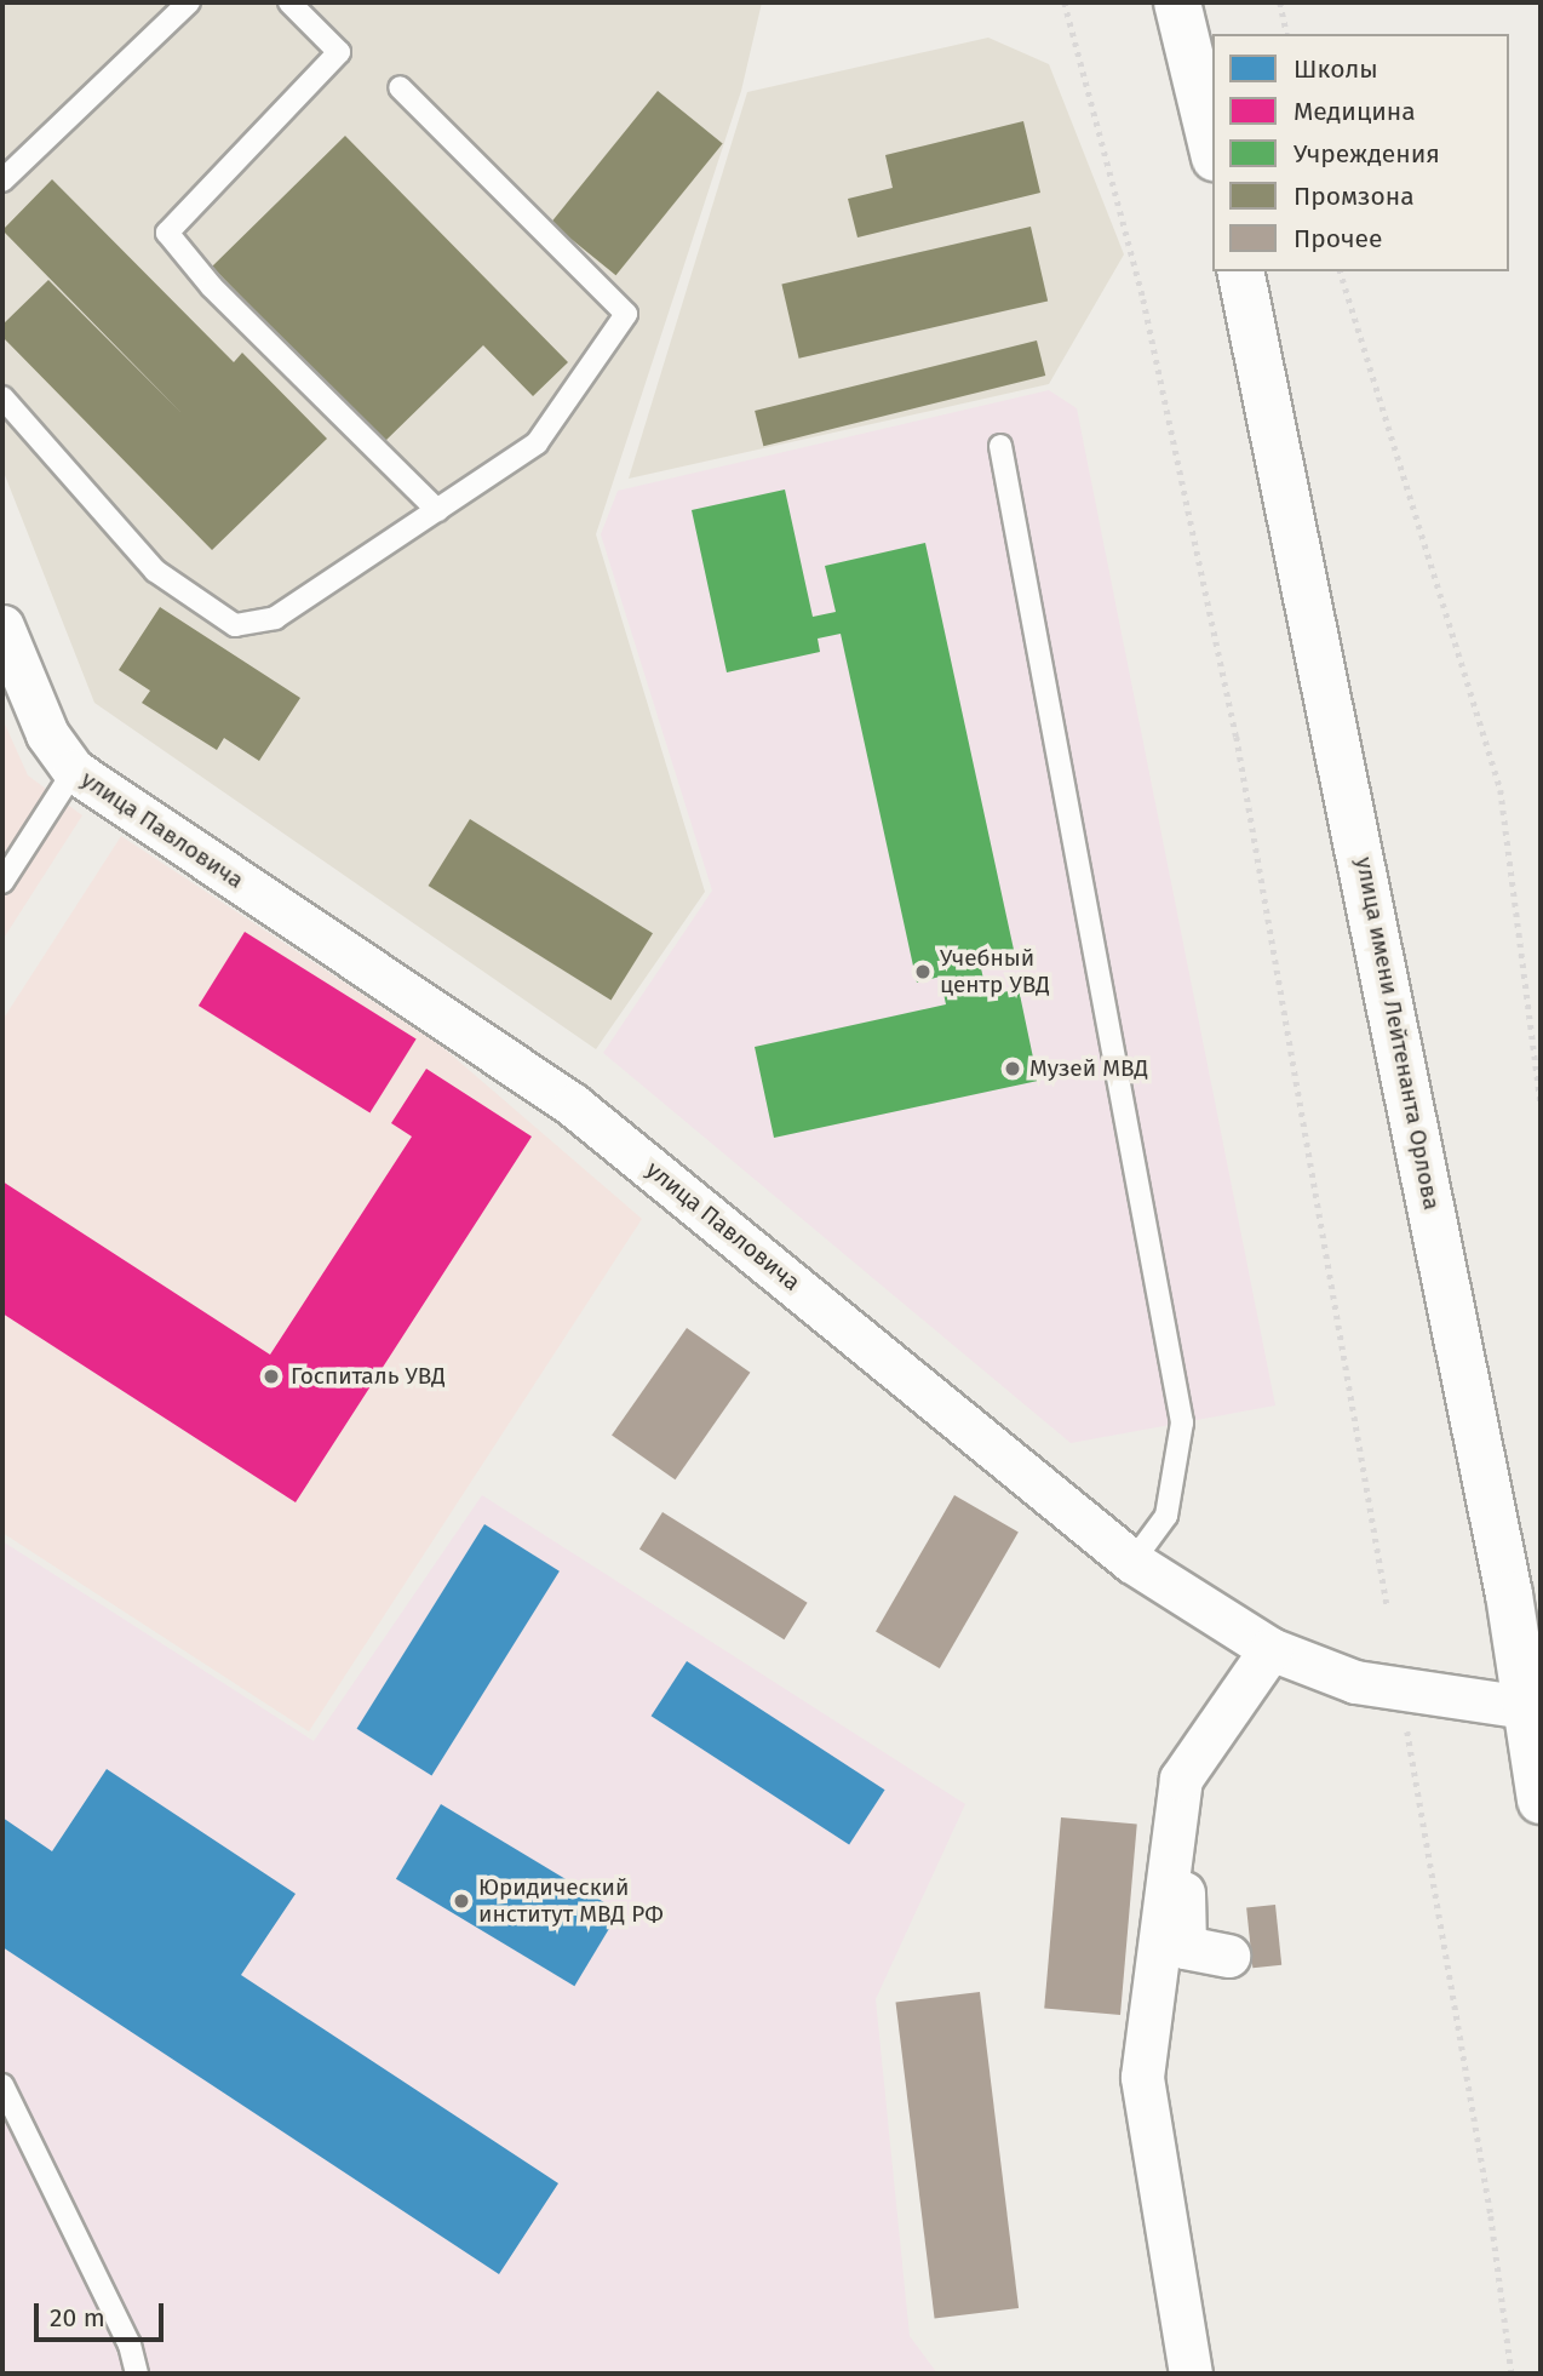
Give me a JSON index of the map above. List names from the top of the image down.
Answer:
{
  "streets": {
    "main road": ["улица имени Лейтенанта Орлова"],
    "street": ["улица Павловича"]
  },
  "crossings": [
    ["улица Павловича", "улица имени Лейтенанта Орлова"]
  ],
  "places": [
    "Учебный центр УВД",
    "Музей МВД",
    "Госпиталь УВД",
    "Юридический институт МВД РФ"
  ],
  "legend": [
    "Школы",
    "Медицина",
    "Учреждения",
    "Промзона",
    "Прочее"
  ],
  "scale_bar": "20 m"
}
